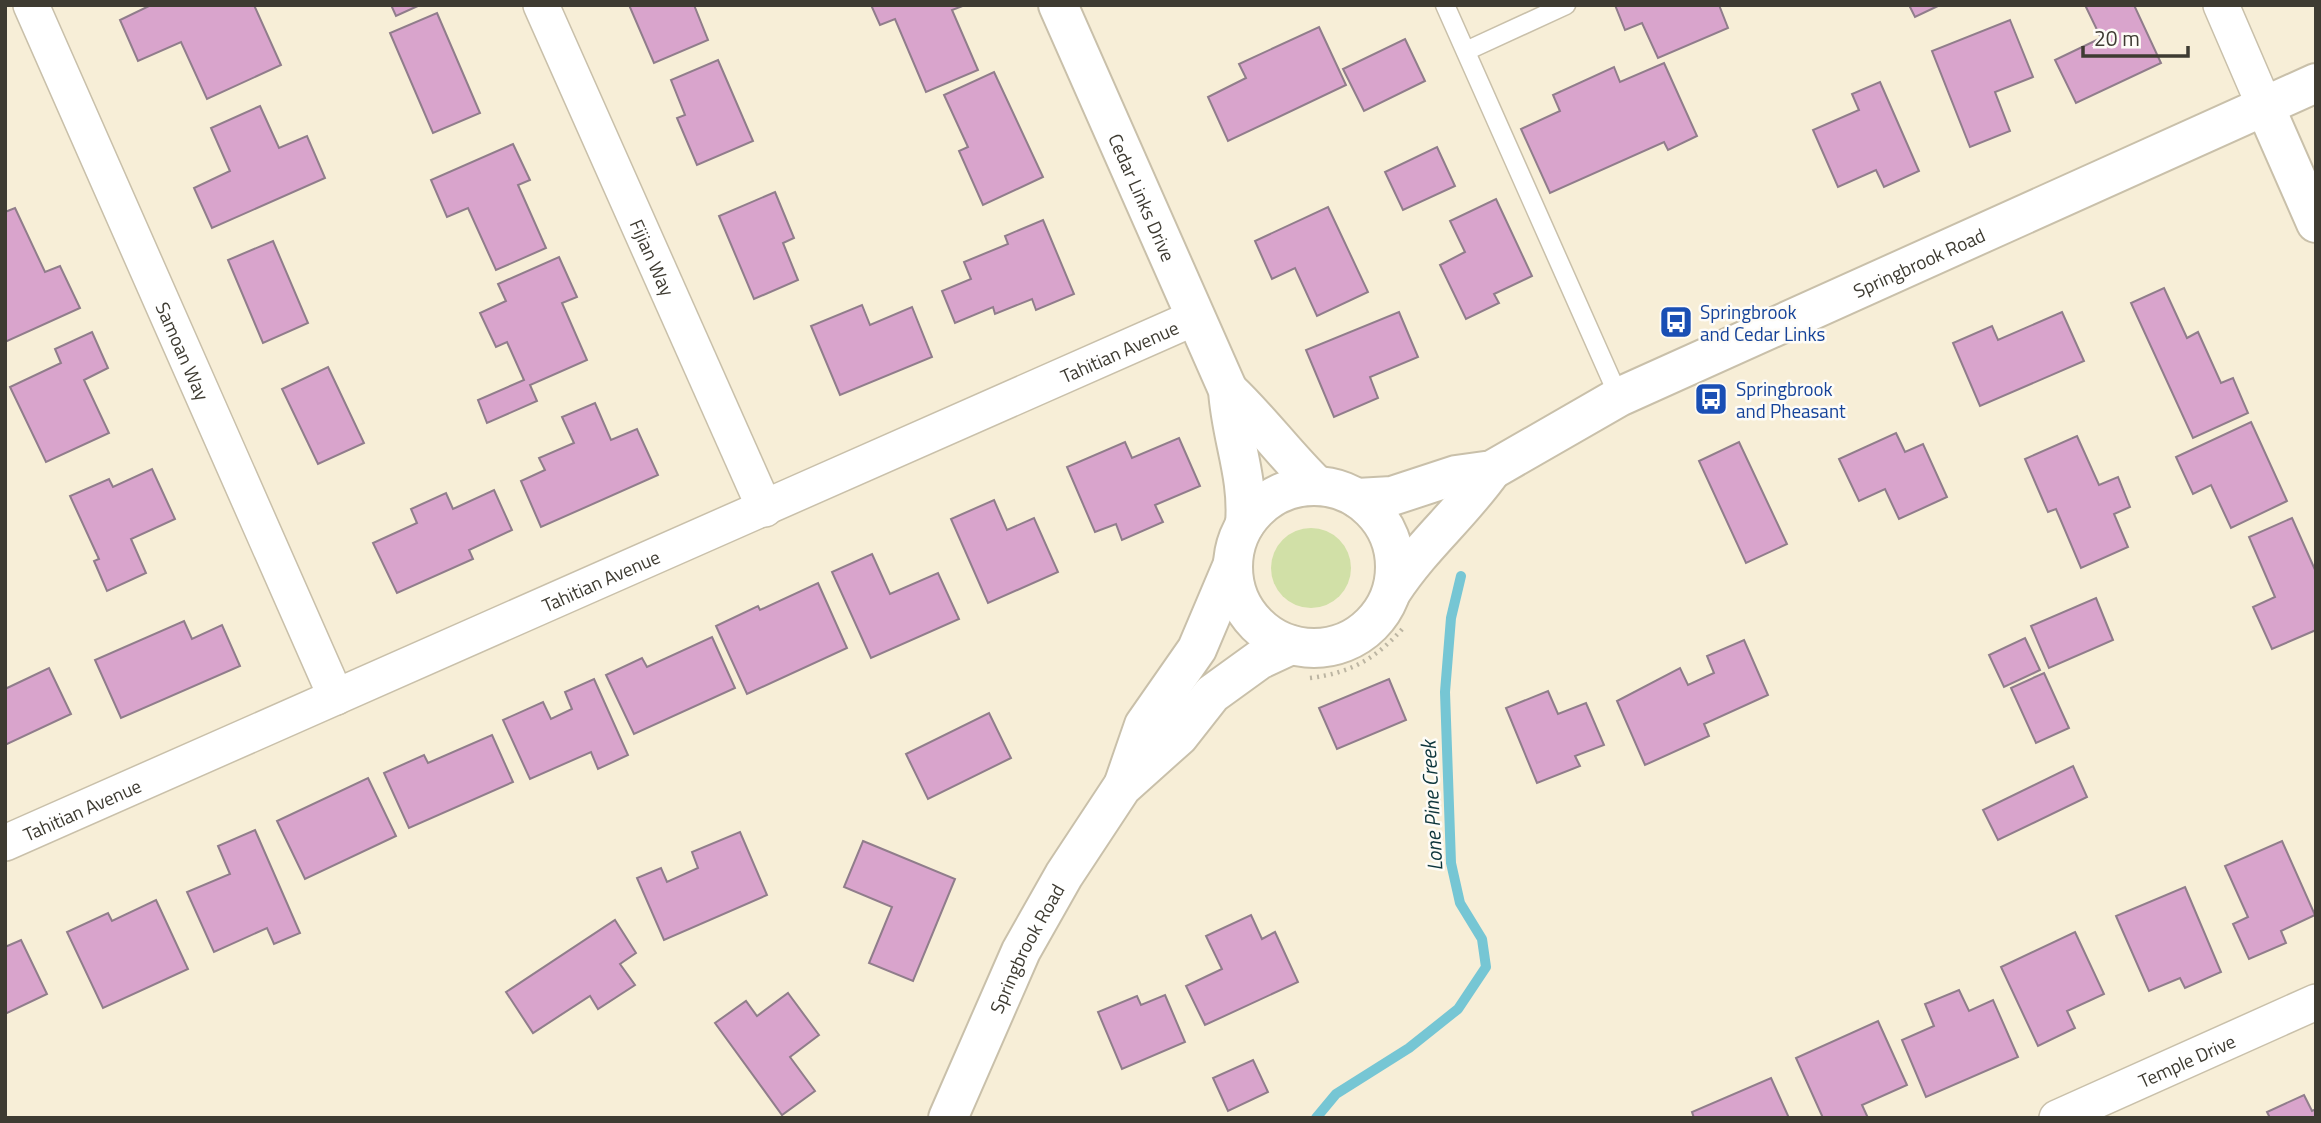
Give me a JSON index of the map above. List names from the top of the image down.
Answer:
{
  "streets": {
    "street": [
      "Cedar Links Drive",
      "Fijian Way",
      "Springbrook Road",
      "Samoan Way",
      "Tahitian Avenue",
      "Temple Drive"
    ]
  },
  "crossings": [
    ["Cedar Links Drive", "Springbrook Road"],
    ["Cedar Links Drive", "Tahitian Avenue"],
    ["Fijian Way", "Tahitian Avenue"],
    ["Samoan Way", "Tahitian Avenue"]
  ],
  "water": ["Lone Pine Creek"],
  "places": {
    "bus stop": ["Springbrook and Cedar Links", "Springbrook and Pheasant"]
  },
  "scale_bar": "20 m"
}
